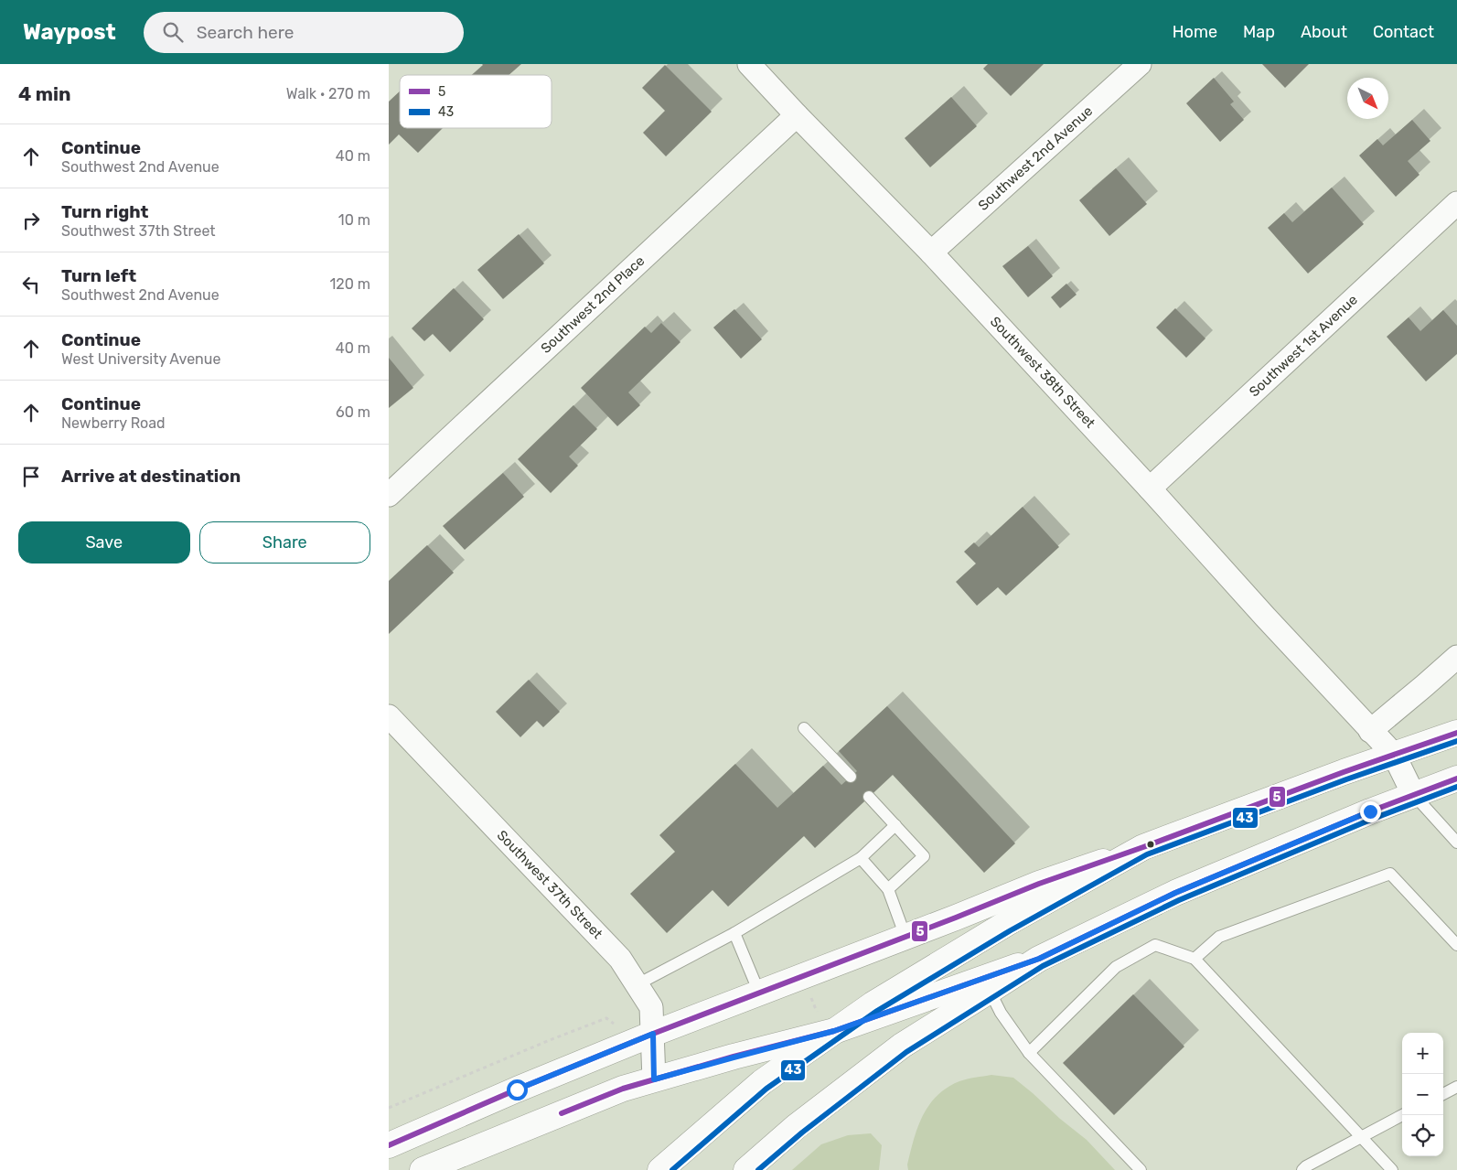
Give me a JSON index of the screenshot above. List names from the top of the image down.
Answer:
{
  "streets": {
    "street": [
      "Southwest 2nd Avenue",
      "Southwest 2nd Place",
      "Southwest 1st Avenue",
      "Southwest 38th Street",
      "Southwest 37th Street"
    ]
  },
  "crossings": [
    ["Southwest 2nd Avenue", "Southwest 38th Street"],
    ["Southwest 2nd Place", "Southwest 38th Street"],
    ["Southwest 1st Avenue", "Southwest 38th Street"]
  ],
  "lines": ["transit line 5", "transit line 43"],
  "legend": ["5", "43"],
  "north": "bottom right",
  "page": {
    "header": "Waypost",
    "search": "Search here",
    "nav": [
      "Home",
      "Map",
      "About",
      "Contact"
    ],
    "heading": ["4 min", "Walk · 270 m"],
    "list": [
      ["Continue", "Southwest 2nd Avenue", "40 m"],
      ["Turn right", "Southwest 37th Street", "10 m"],
      ["Turn left", "Southwest 2nd Avenue", "120 m"],
      ["Continue", "West University Avenue", "40 m"],
      ["Continue", "Newberry Road", "60 m"],
      "Arrive at destination"
    ],
    "buttons": ["Save", "Share"],
    "map_buttons": ["+", "−"]
  }
}
